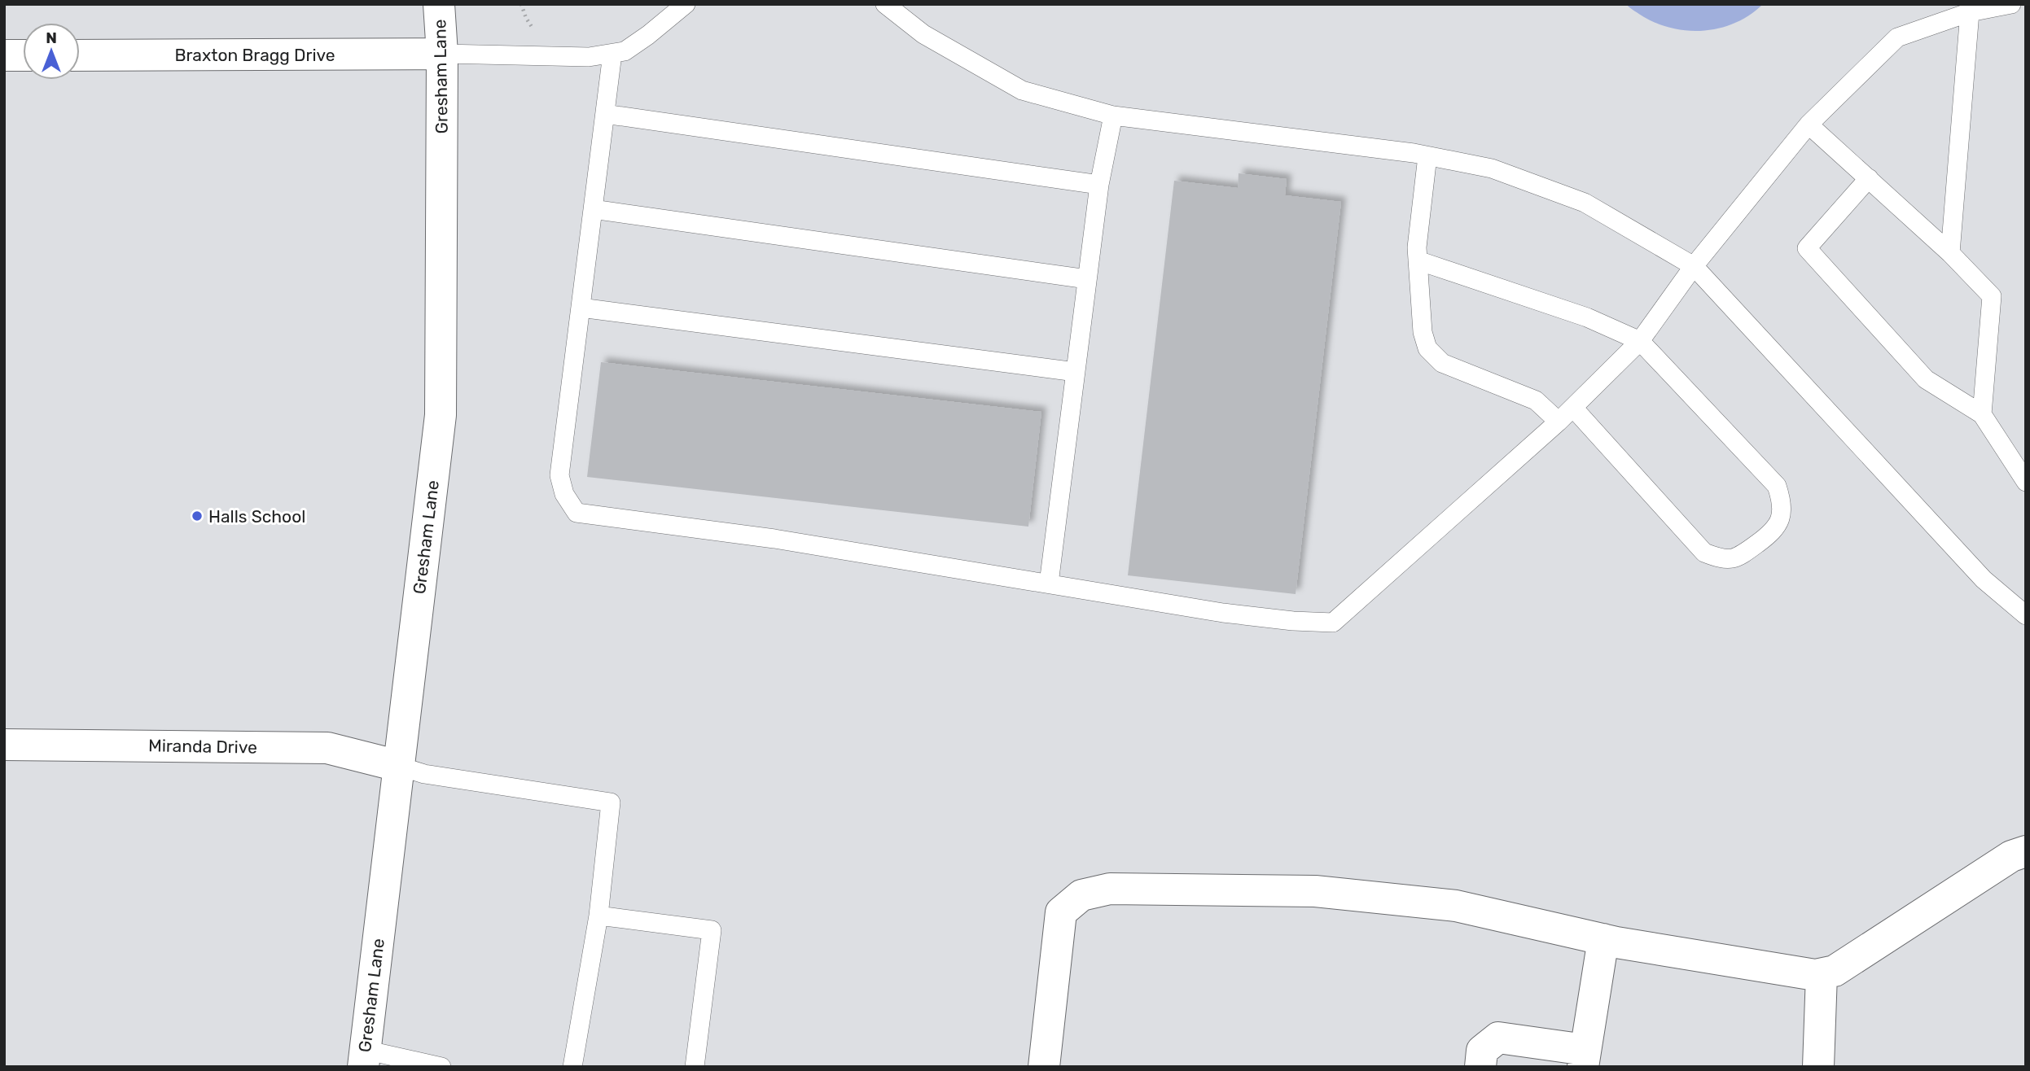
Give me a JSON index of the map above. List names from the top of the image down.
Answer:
{
  "streets": {
    "street": ["Braxton Bragg Drive", "Gresham Lane", "Miranda Drive"]
  },
  "crossings": [
    ["Braxton Bragg Drive", "Gresham Lane"],
    ["Gresham Lane", "Miranda Drive"]
  ],
  "places": ["Halls School"],
  "north": "top"
}
